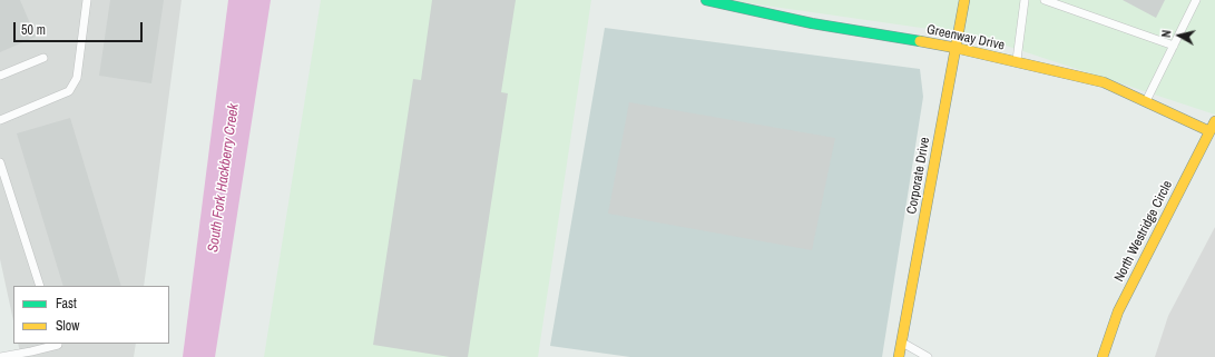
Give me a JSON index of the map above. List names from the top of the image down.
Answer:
{
  "streets": {
    "street": ["Greenway Drive", "Corporate Drive", "North Westridge Circle"]
  },
  "crossings": [
    ["Greenway Drive", "Corporate Drive"],
    ["Greenway Drive", "North Westridge Circle"]
  ],
  "water": ["South Fork Hackberry Creek"],
  "legend": ["Fast", "Slow"],
  "scale_bar": "50 m",
  "north": "left"
}
